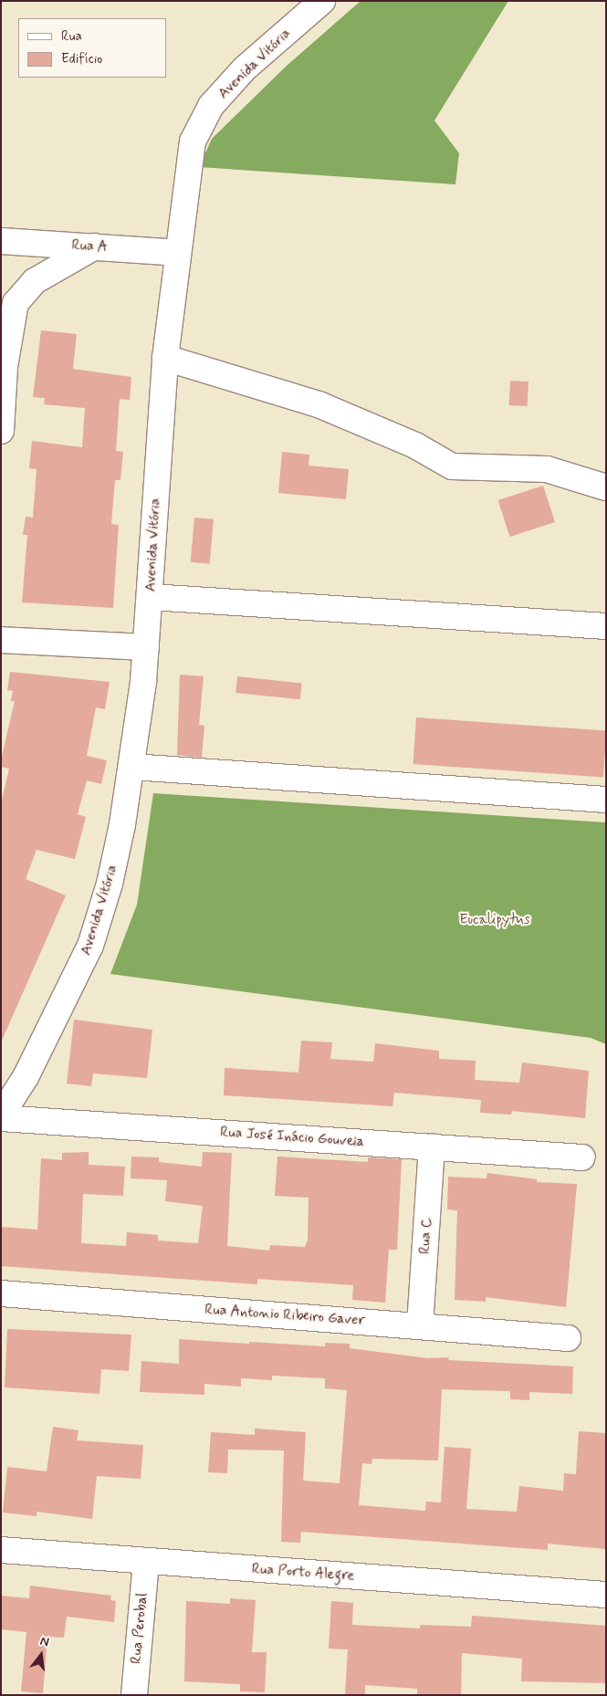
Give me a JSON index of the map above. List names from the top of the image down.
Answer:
{
  "streets": {
    "street": [
      "Avenida Vitória",
      "Rua A",
      "Rua José Inácio Gouveia",
      "Rua C",
      "Rua Antonio Ribeiro Gaver",
      "Rua Porto Alegre",
      "Rua Perobal"
    ]
  },
  "crossings": [
    ["Avenida Vitória", "Rua A"],
    ["Avenida Vitória", "Rua José Inácio Gouveia"],
    ["Rua José Inácio Gouveia", "Rua C"],
    ["Rua C", "Rua Antonio Ribeiro Gaver"],
    ["Rua Porto Alegre", "Rua Perobal"]
  ],
  "parks": ["Eucalipytus"],
  "legend": ["Rua", "Edifício"],
  "north": "top"
}
